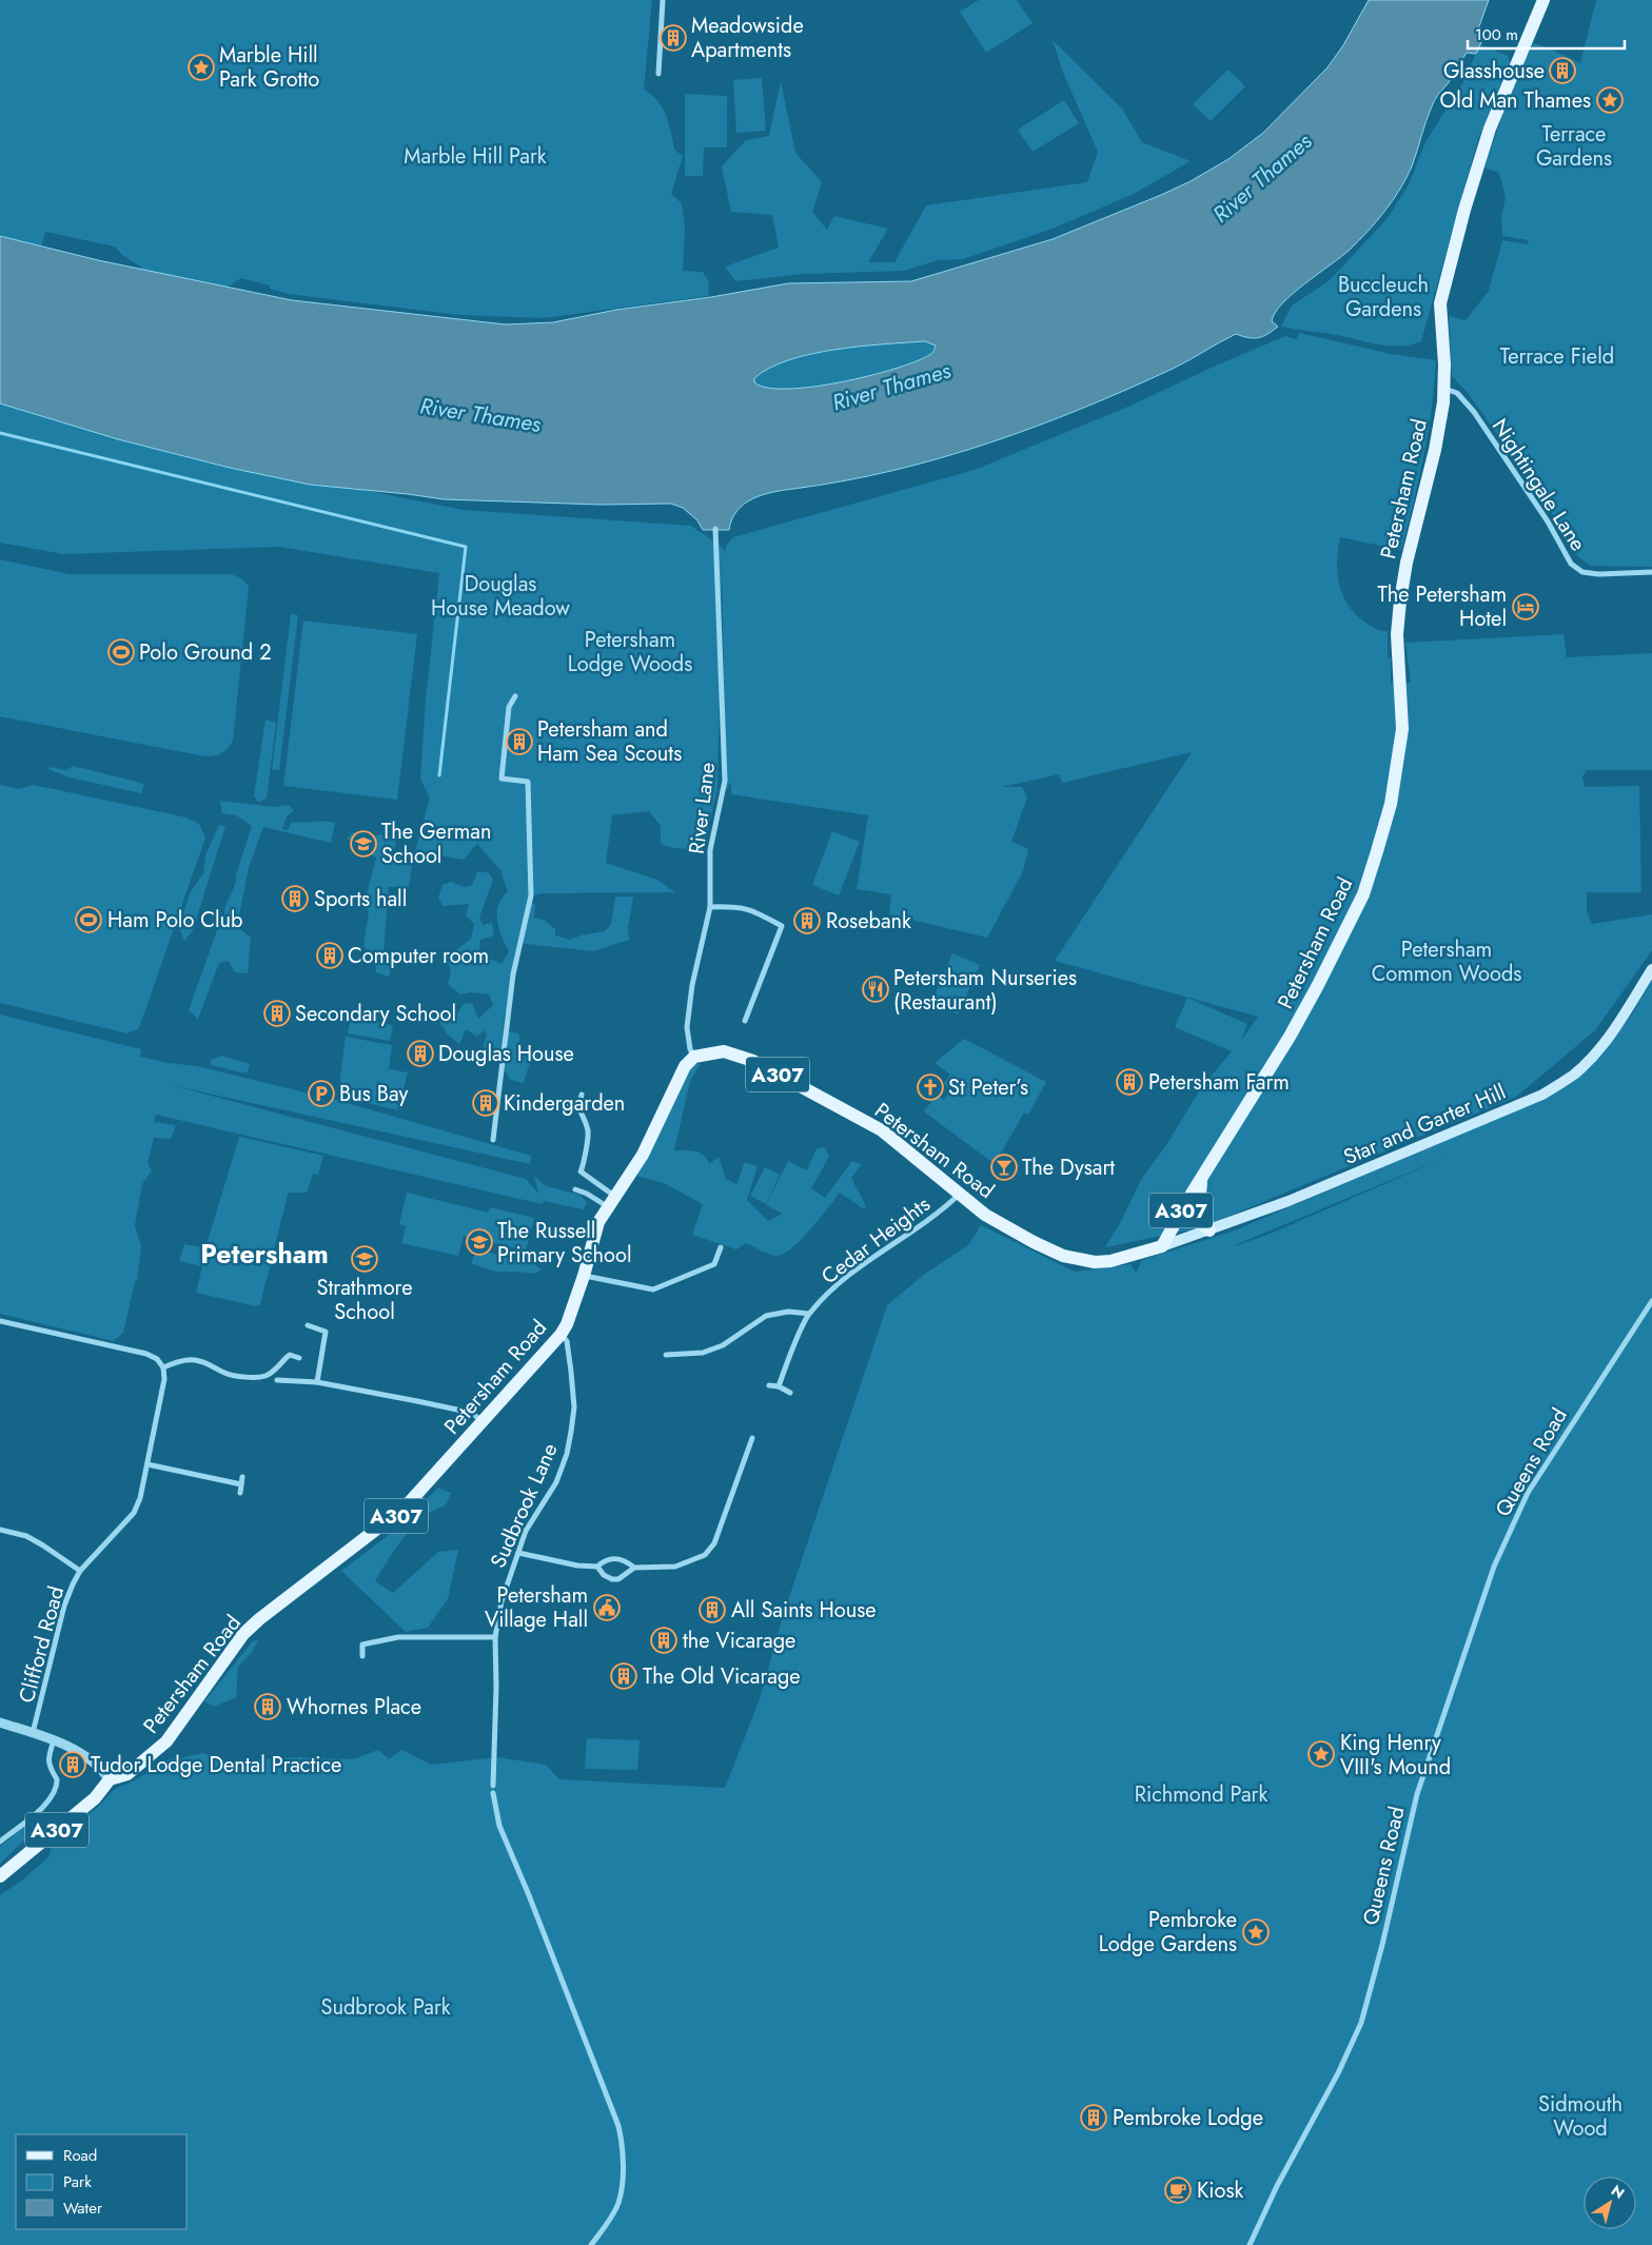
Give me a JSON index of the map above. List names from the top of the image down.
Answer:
{
  "streets": {
    "main road": ["Petersham Road", "A307", "Star and Garter Hill"],
    "street": [
      "Nightingale Lane",
      "River Lane",
      "Cedar Heights",
      "Queens Road",
      "Sudbrook Lane",
      "Clifford Road"
    ]
  },
  "crossings": [
    ["Nightingale Lane", "Petersham Road"],
    ["Petersham Road", "River Lane"],
    ["Petersham Road", "Star and Garter Hill"],
    ["Petersham Road", "Cedar Heights"],
    ["Petersham Road", "Sudbrook Lane"]
  ],
  "districts": ["Petersham"],
  "water": ["River Thames"],
  "parks": [
    "Terrace Gardens",
    "Marble Hill Park",
    "Buccleuch Gardens",
    "Terrace Field",
    "Douglas House Meadow",
    "Petersham Lodge Woods",
    "Petersham Common Woods",
    "Richmond Park",
    "Sudbrook Park",
    "Sidmouth Wood"
  ],
  "places": {
    "building": [
      "Meadowside Apartments",
      "Glasshouse",
      "Petersham and Ham Sea Scouts",
      "Sports hall",
      "Rosebank",
      "Computer room",
      "Secondary School",
      "Douglas House",
      "Petersham Farm",
      "Kindergarden",
      "All Saints House",
      "the Vicarage",
      "The Old Vicarage",
      "Whornes Place",
      "Tudor Lodge Dental Practice",
      "Pembroke Lodge"
    ],
    "place": [
      "Marble Hill Park Grotto",
      "Old Man Thames",
      "King Henry VIII's Mound",
      "Pembroke Lodge Gardens"
    ],
    "hotel": ["The Petersham Hotel"],
    "sports": ["Polo Ground 2", "Ham Polo Club"],
    "school or university": ["The German School", "The Russell Primary School", "Strathmore School"],
    "restaurant": ["Petersham Nurseries (Restaurant)"],
    "church": ["St Peter’s"],
    "parking": ["Bus Bay"],
    "bar": ["The Dysart"],
    "public building": ["Petersham Village Hall"],
    "cafe": ["Kiosk"]
  },
  "legend": ["Road", "Park", "Water"],
  "scale_bar": "100 m",
  "north": "top right"
}
